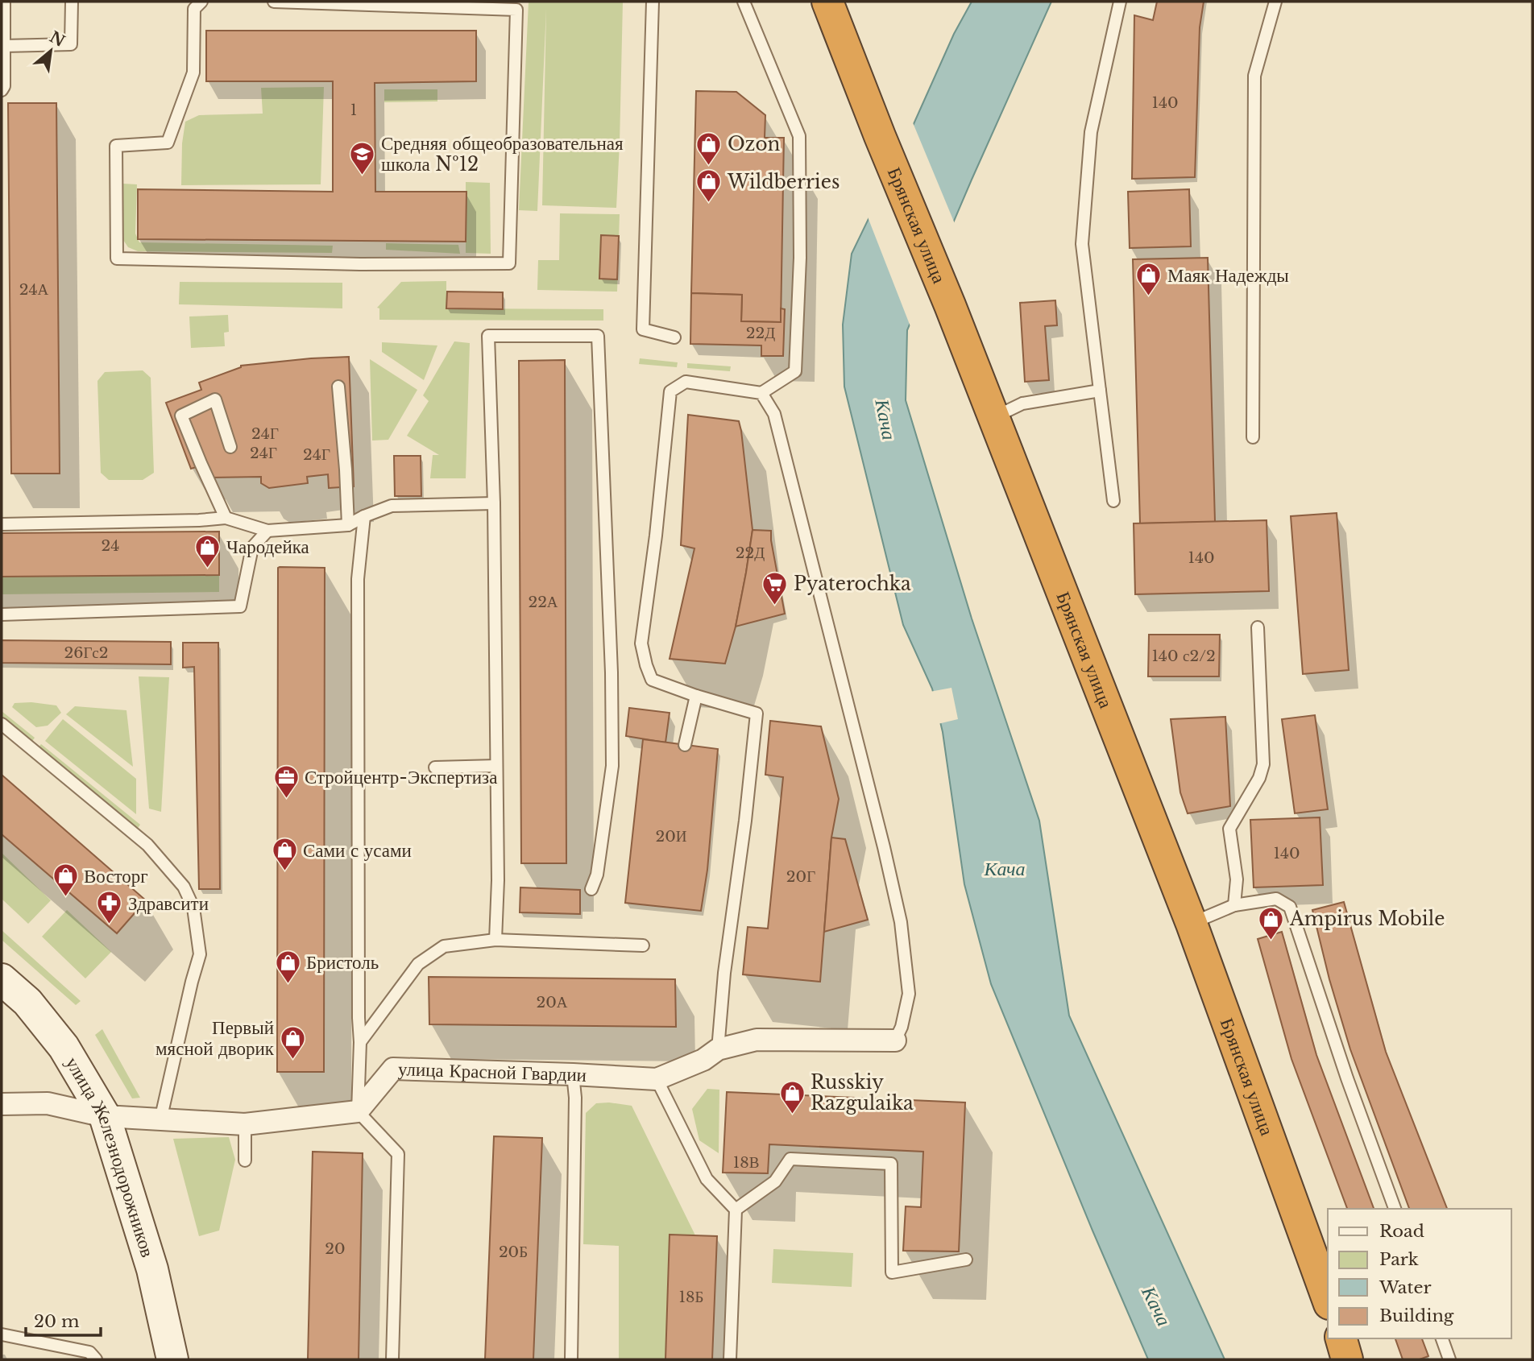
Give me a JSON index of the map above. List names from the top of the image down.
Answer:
{
  "streets": {
    "highway": ["Брянская улица"],
    "street": ["улица Красной Гвардии", "улица Железнодорожников"]
  },
  "water": ["Кача"],
  "places": {
    "shop": [
      "Ozon",
      "Wildberries",
      "Маяк Надежды",
      "Чародейка",
      "Сами с усами",
      "Восторг",
      "Ampirus Mobile",
      "Бристоль",
      "Первый мясной дворик",
      "Russkiy Razgulaika"
    ],
    "school or university": ["Средняя общеобразовательная школа №12"],
    "supermarket": ["Pyaterochka"],
    "office": ["Стройцентр-Экспертиза"],
    "pharmacy": ["Здравсити"]
  },
  "house_numbers": [
    "140",
    "1",
    "24А",
    "22Д",
    "24Г",
    "24Г",
    "24Г",
    "24",
    "22Д",
    "140",
    "22А",
    "26Гс2",
    "140 с2/2",
    "20И",
    "140",
    "20Г",
    "20А",
    "18В",
    "20",
    "20Б",
    "18Б"
  ],
  "legend": [
    "Road",
    "Park",
    "Water",
    "Building"
  ],
  "scale_bar": "20 m",
  "north": "top right"
}
